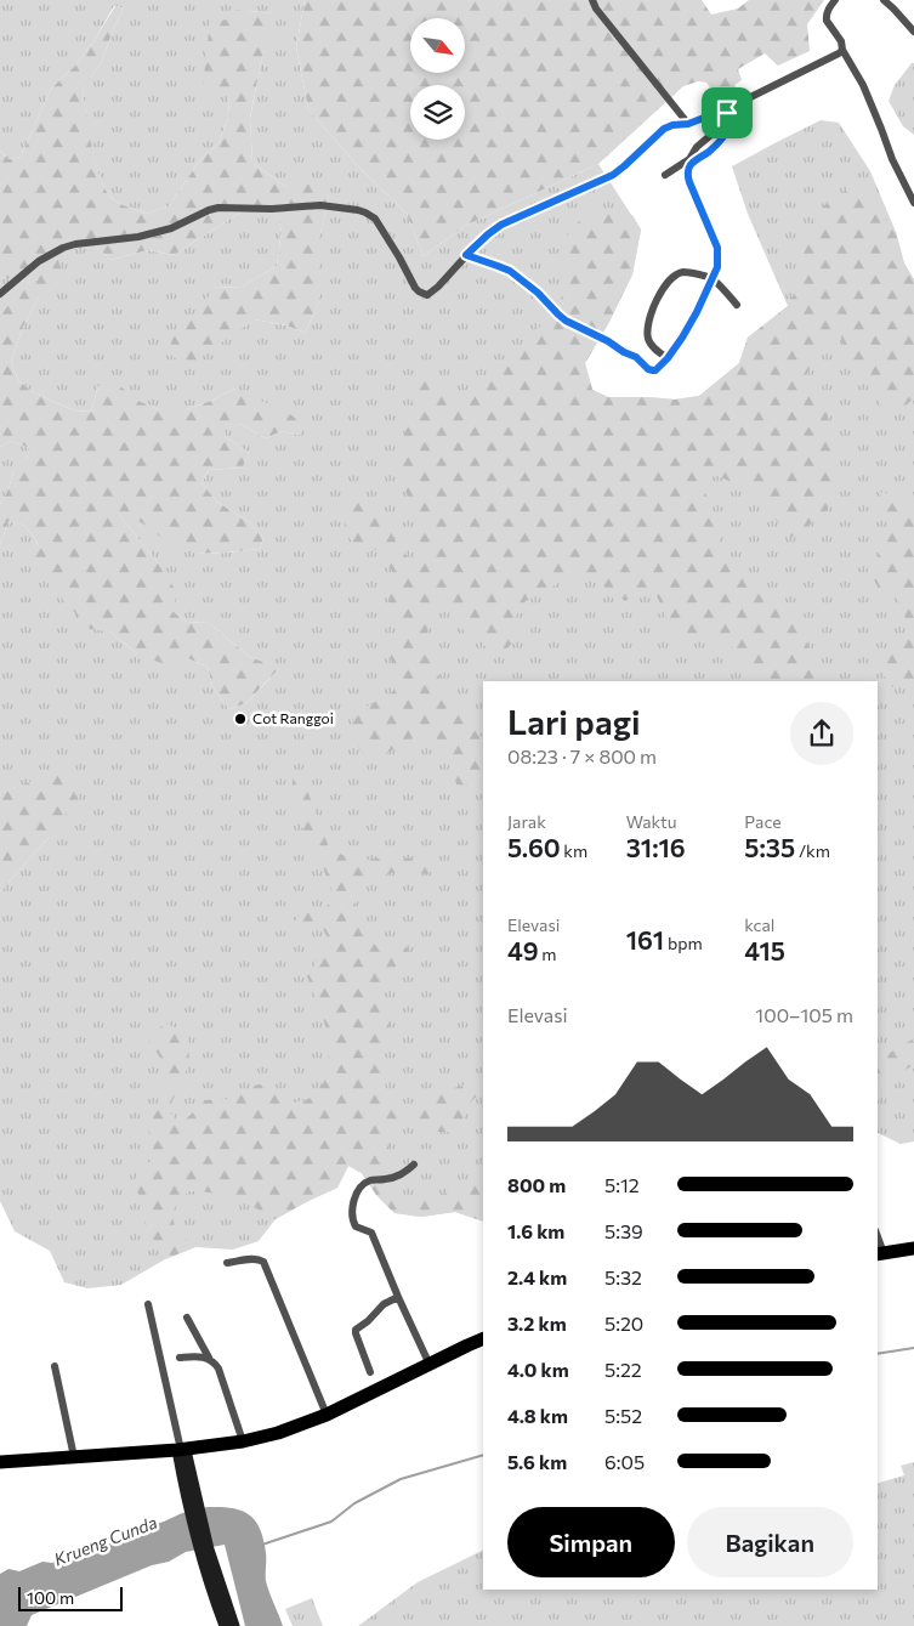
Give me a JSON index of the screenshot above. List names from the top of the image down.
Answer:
{
  "water": ["Krueng Cunda"],
  "places": ["Cot Ranggoi"],
  "scale_bar": "100 m",
  "north": "bottom right",
  "page": {
    "heading": ["Lari pagi", "08:23 · 7 × 800 m"],
    "stats": [
      ["Jarak", "5.60 km"],
      ["Waktu", "31:16"],
      ["Pace", "5:35 /km"],
      ["Elevasi", "49 m"],
      ["161 bpm"],
      ["kcal", "415"]
    ],
    "chart": ["Elevasi", "100–105 m"],
    "list": [
      {
        "name": "800 m",
        "note": "5:12"
      },
      {
        "name": "1.6 km",
        "note": "5:39"
      },
      {
        "name": "2.4 km",
        "note": "5:32"
      },
      {
        "name": "3.2 km",
        "note": "5:20"
      },
      {
        "name": "4.0 km",
        "note": "5:22"
      },
      {
        "name": "4.8 km",
        "note": "5:52"
      },
      {
        "name": "5.6 km",
        "note": "6:05"
      }
    ],
    "buttons": ["Simpan", "Bagikan"],
    "scale": "100 m"
  }
}
